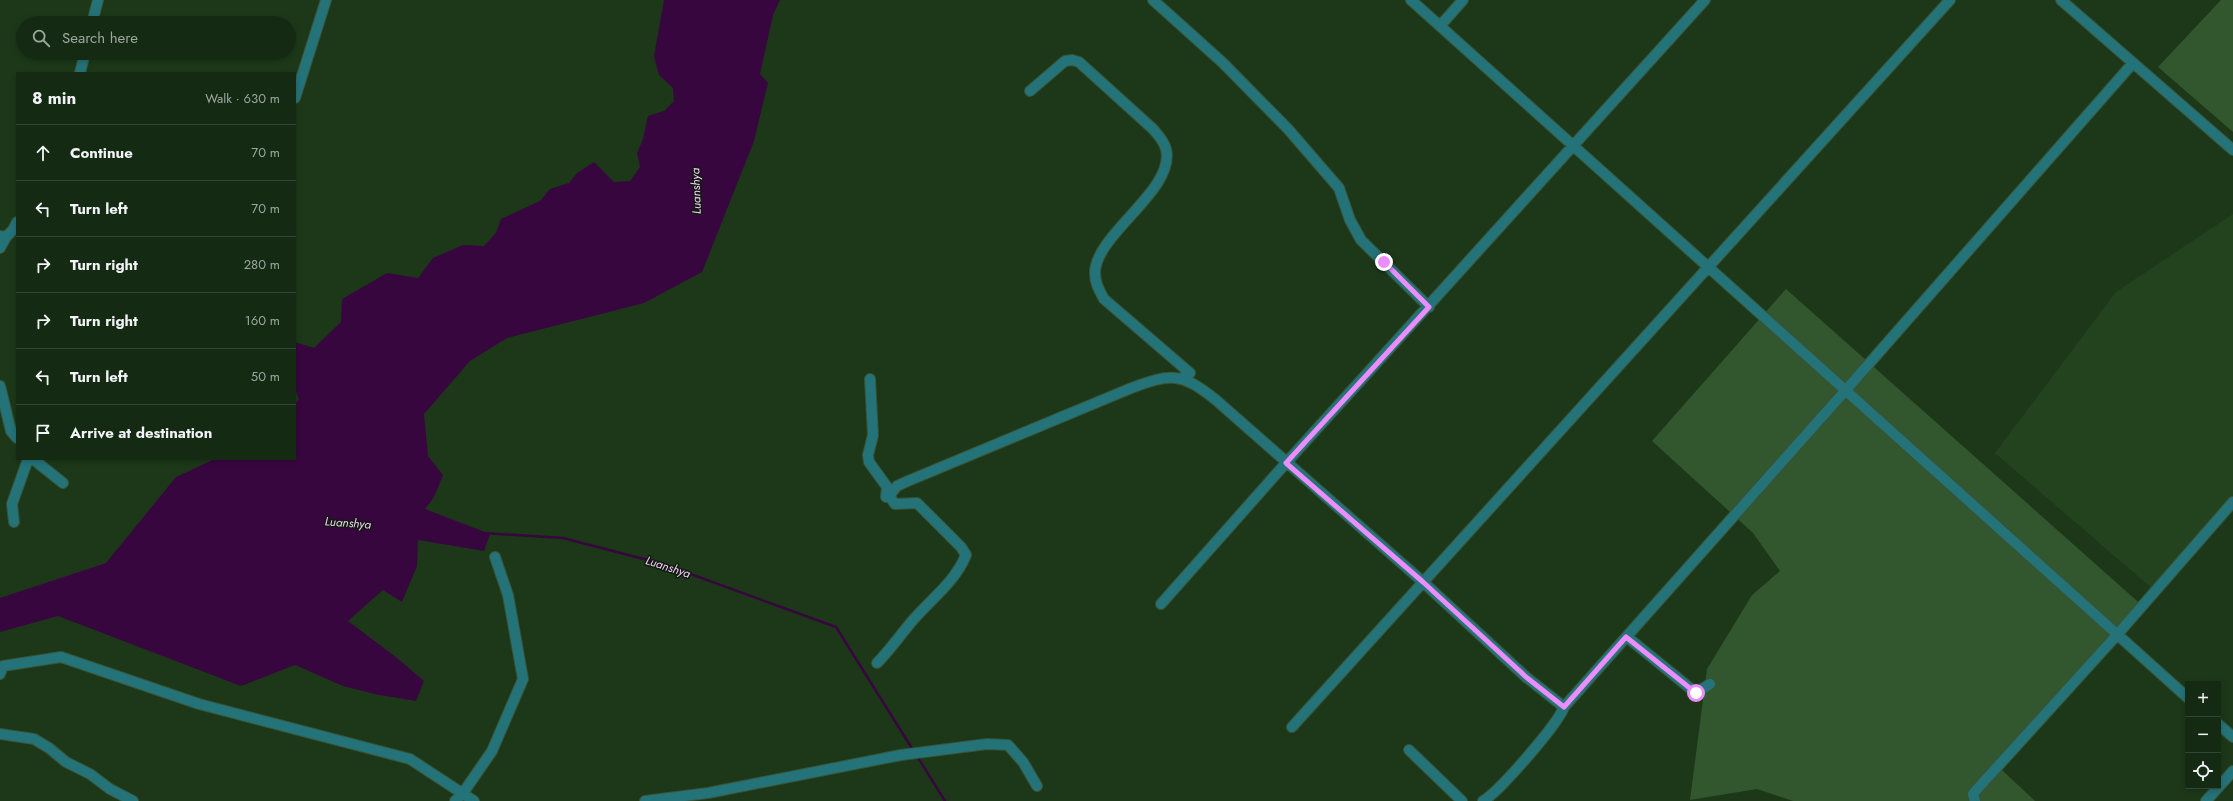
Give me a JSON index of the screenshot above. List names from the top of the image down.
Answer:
{
  "water": ["Luanshya"],
  "page": {
    "search": "Search here",
    "heading": ["8 min", "Walk · 630 m"],
    "list": [
      ["Continue", "70 m"],
      ["Turn left", "70 m"],
      ["Turn right", "280 m"],
      ["Turn right", "160 m"],
      ["Turn left", "50 m"],
      "Arrive at destination"
    ],
    "map_buttons": ["+", "−"]
  }
}
